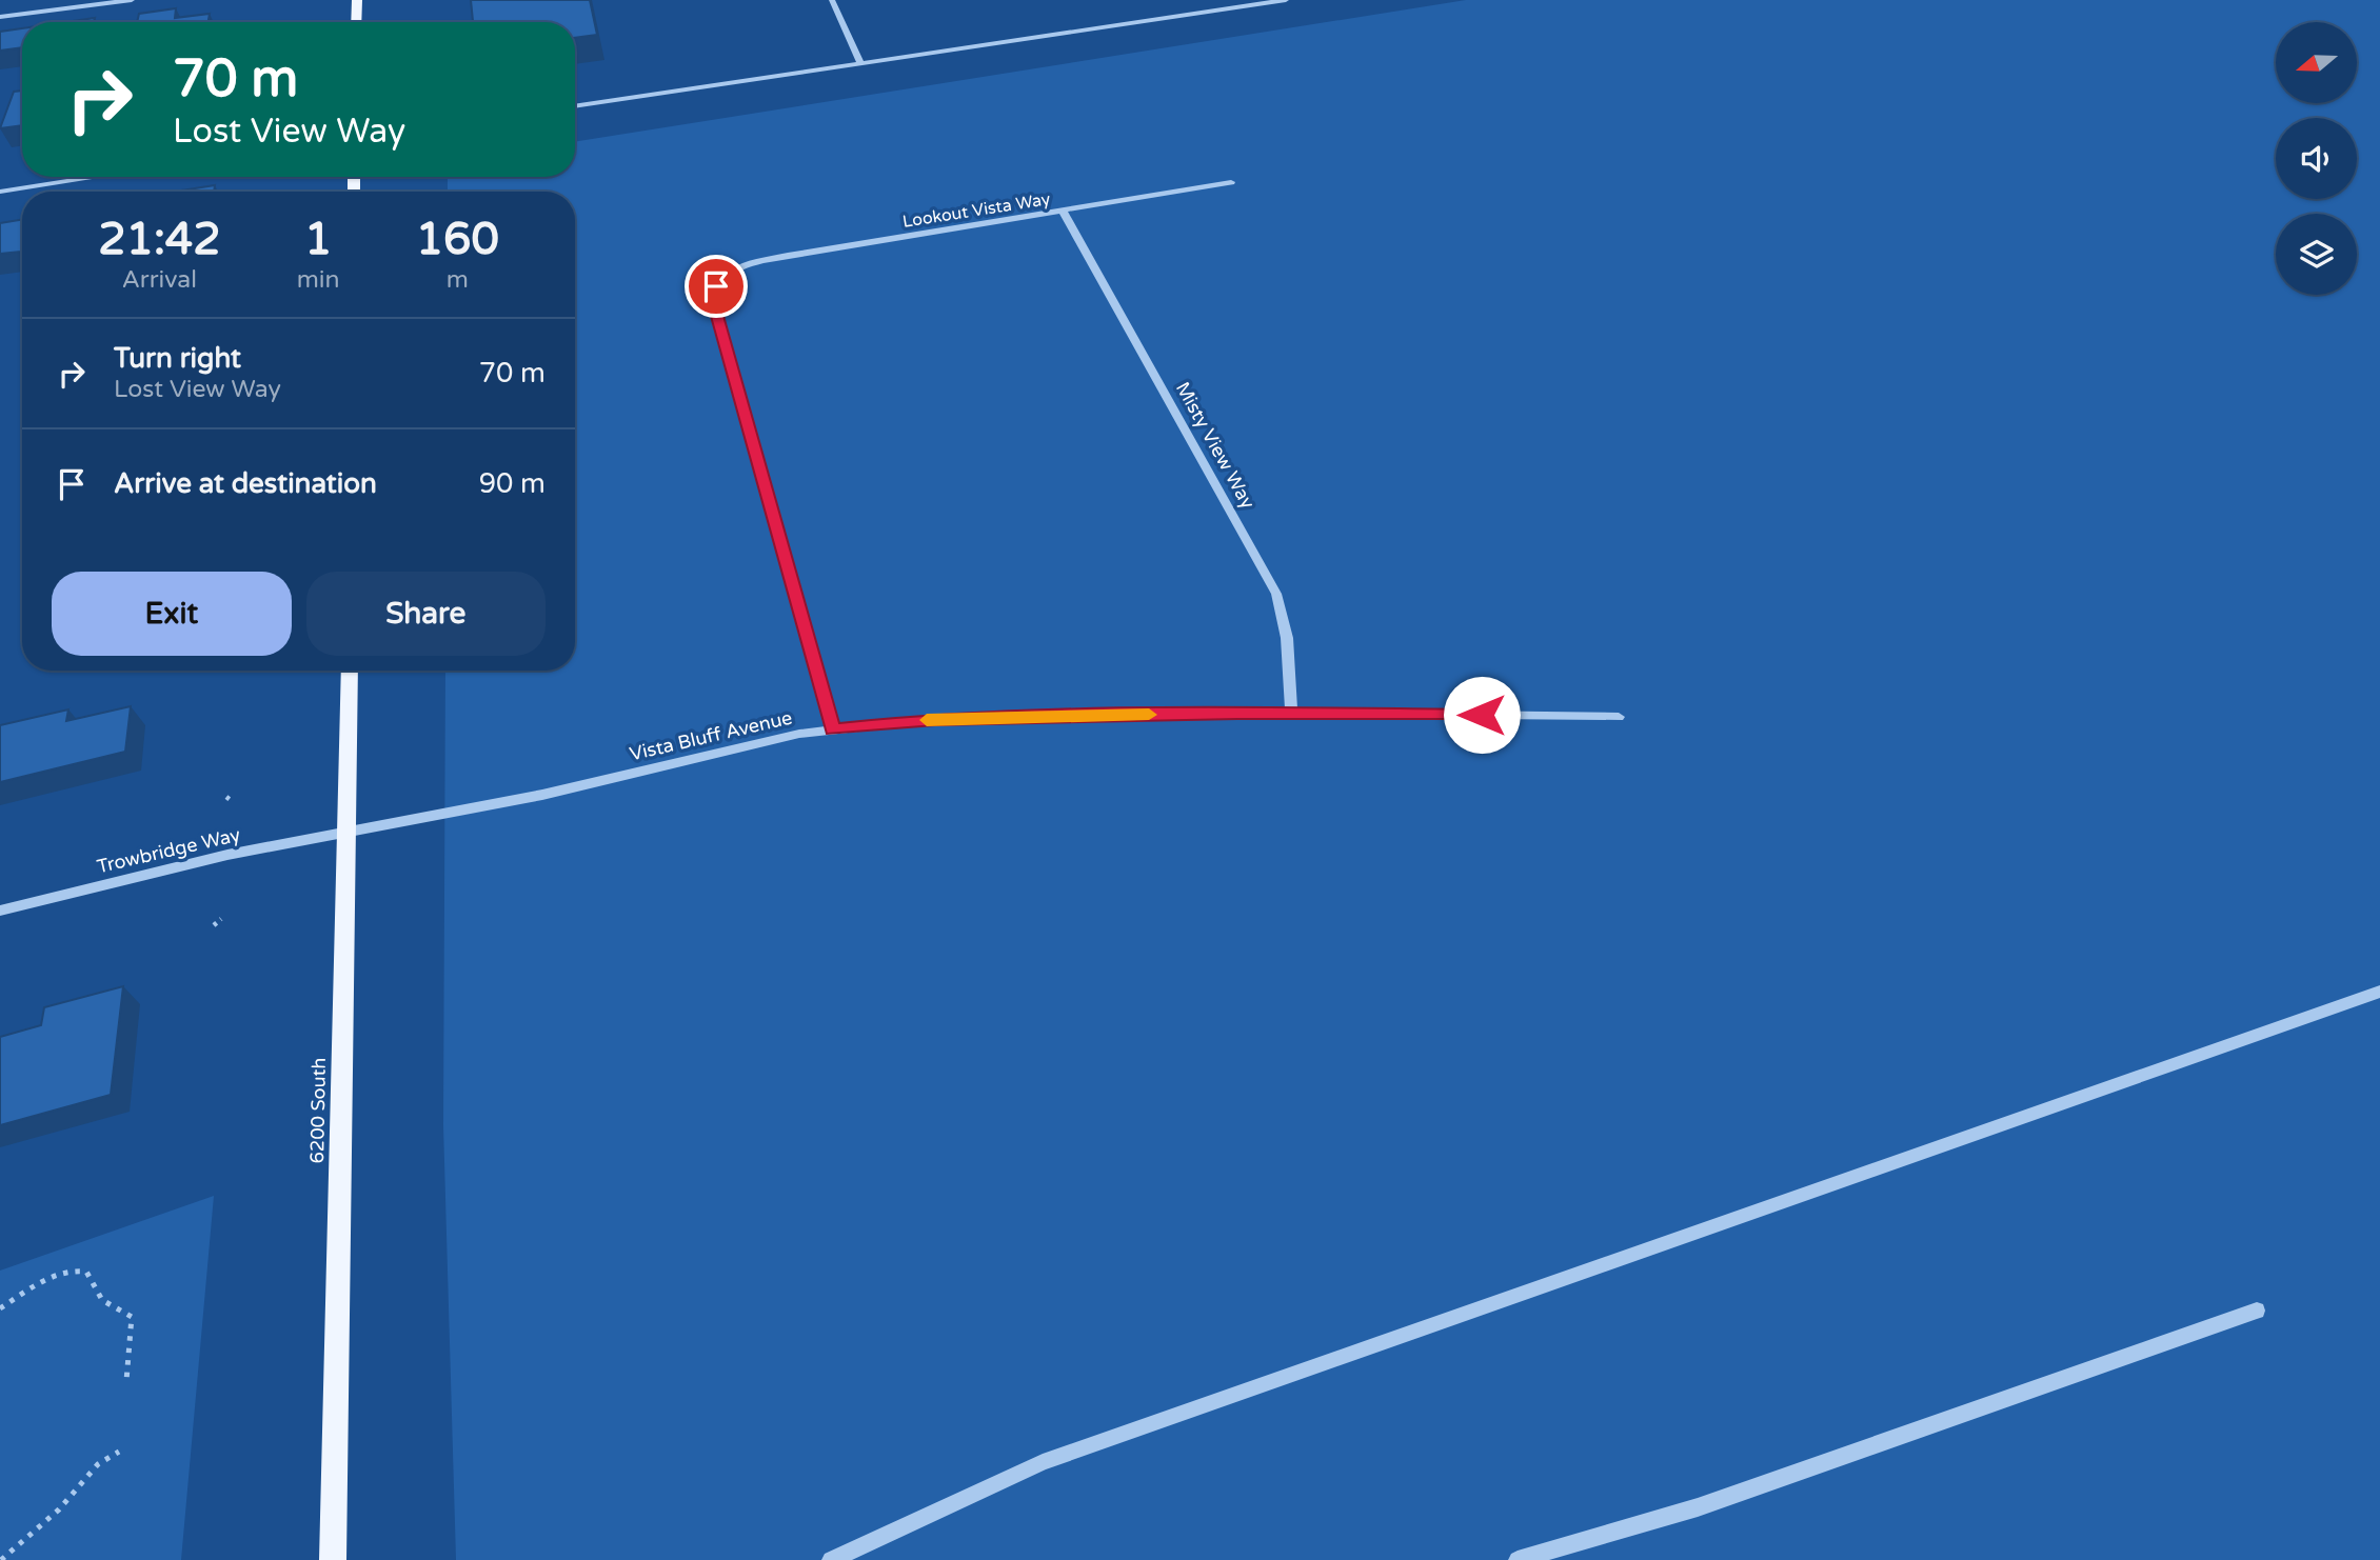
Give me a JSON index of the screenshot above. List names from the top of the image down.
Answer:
{
  "streets": {
    "main road": ["6200 South"],
    "street": [
      "Lookout Vista Way",
      "Misty View Way",
      "Vista Bluff Avenue",
      "Trowbridge Way"
    ]
  },
  "crossings": [
    ["Lookout Vista Way", "Misty View Way"],
    ["Lookout Vista Way", "Vista Bluff Avenue"],
    ["Misty View Way", "Vista Bluff Avenue"],
    ["Vista Bluff Avenue", "Trowbridge Way"],
    ["Vista Bluff Avenue", "6200 South"],
    ["Trowbridge Way", "6200 South"]
  ],
  "north": "left",
  "page": {
    "turn": ["70 m", "Lost View Way"],
    "eta": [
      "21:42",
      "Arrival",
      "1",
      "min",
      "160",
      "m"
    ],
    "list": [
      {
        "name": "Turn right",
        "note": "Lost View Way",
        "value": "70 m"
      },
      {
        "name": "Arrive at destination",
        "value": "90 m"
      }
    ],
    "buttons": ["Exit", "Share"]
  }
}
